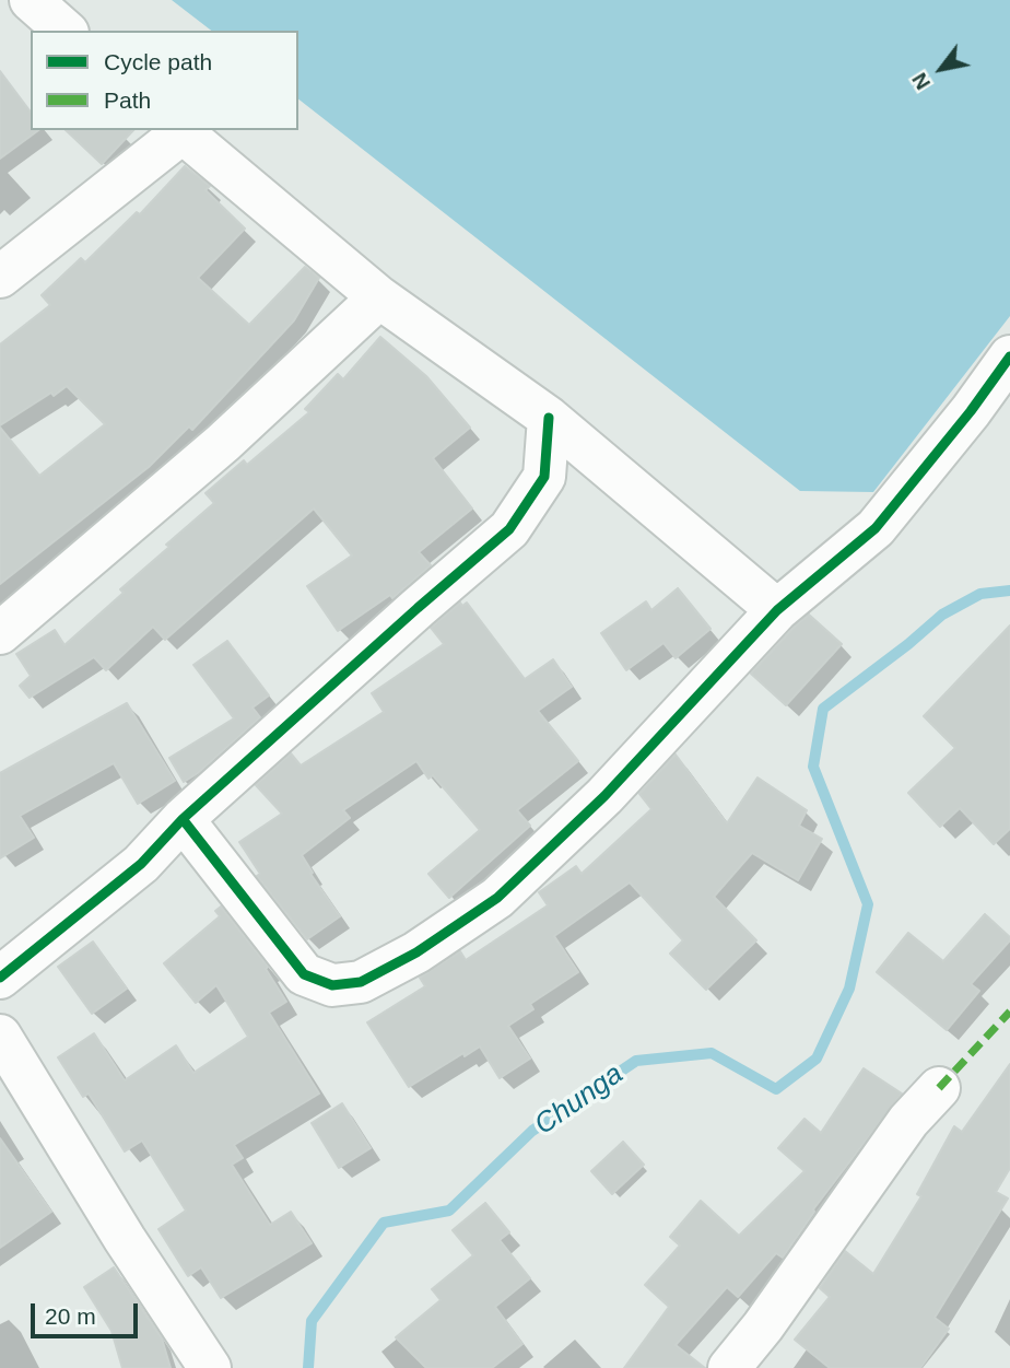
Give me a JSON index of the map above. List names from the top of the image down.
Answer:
{
  "water": ["Chunga"],
  "legend": ["Cycle path", "Path"],
  "scale_bar": "20 m",
  "north": "bottom left"
}
